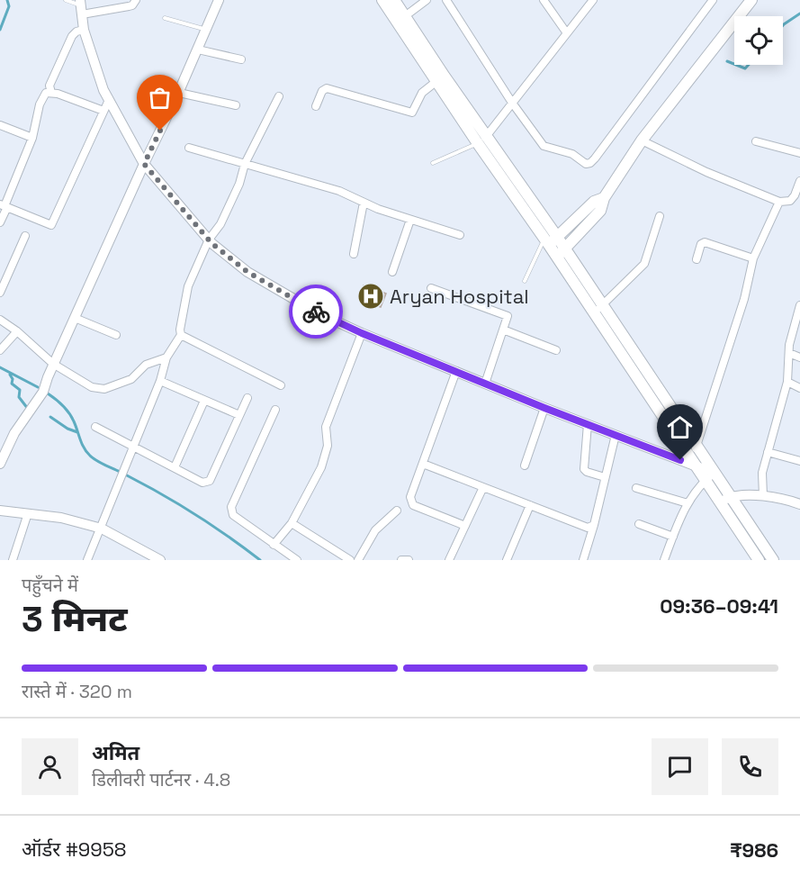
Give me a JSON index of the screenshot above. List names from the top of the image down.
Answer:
{
  "places": {
    "hospital": ["Aryan Hospital"]
  },
  "page": {
    "heading": ["3 मिनट", "पहुँचने में", "09:36–09:41"],
    "panel": [
      "अमित",
      "डिलीवरी पार्टनर · 4.8",
      "ऑर्डर #9958",
      "₹986"
    ],
    "bar": "रास्ते में · 320 m"
  }
}
